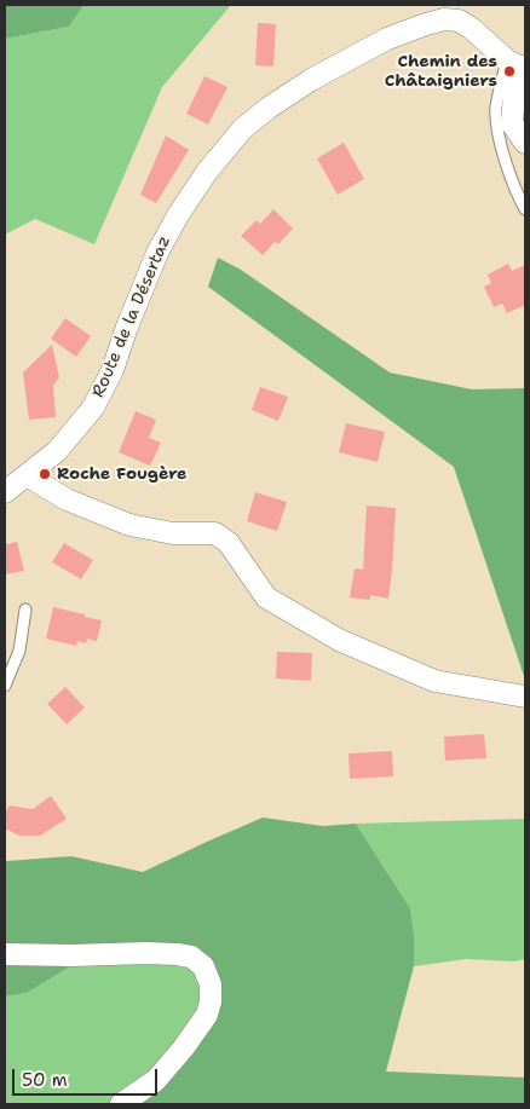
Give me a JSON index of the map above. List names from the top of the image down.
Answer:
{
  "streets": {
    "street": ["Route de la Désertaz"]
  },
  "places": ["Chemin des Châtaigniers", "Roche Fougère"],
  "scale_bar": "50 m"
}
